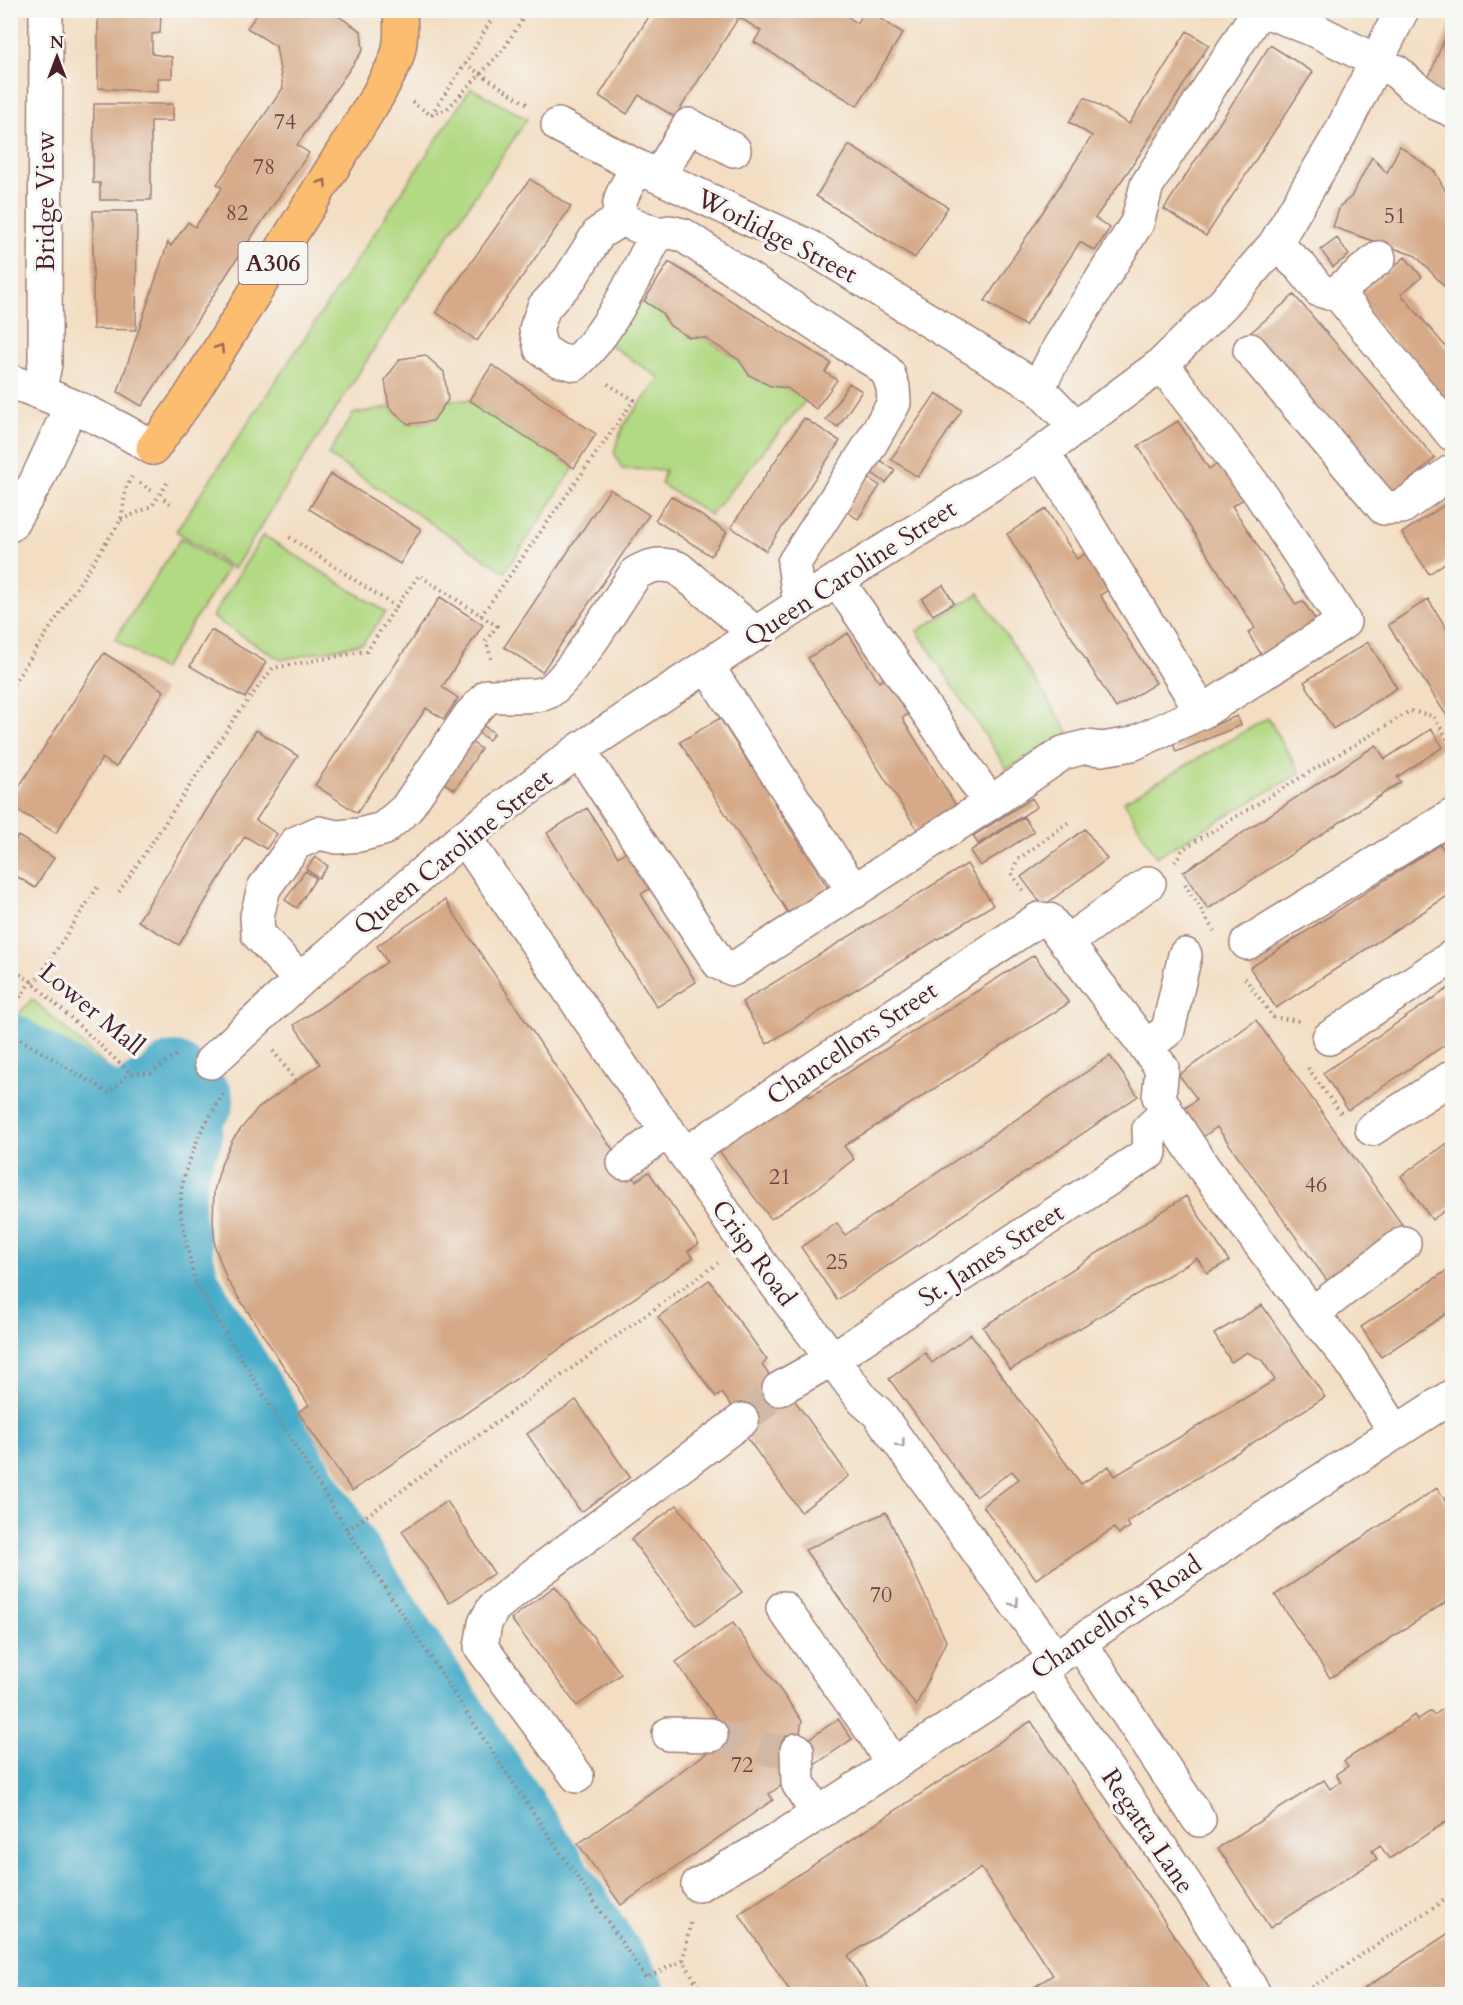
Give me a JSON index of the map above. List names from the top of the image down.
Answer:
{
  "streets": {
    "main road": ["A306"],
    "street": [
      "Bridge View",
      "Worlidge Street",
      "Queen Caroline Street",
      "Chancellors Street",
      "Crisp Road",
      "St. James Street",
      "Chancellor's Road",
      "Regatta Lane"
    ],
    "path": ["Lower Mall"]
  },
  "crossings": [
    ["Worlidge Street", "Queen Caroline Street"],
    ["Queen Caroline Street", "Crisp Road"],
    ["Chancellors Street", "Crisp Road"],
    ["Crisp Road", "St. James Street"],
    ["Crisp Road", "Chancellor's Road"],
    ["Crisp Road", "Regatta Lane"],
    ["Chancellor's Road", "Regatta Lane"]
  ],
  "house_numbers": [
    "74",
    "78",
    "82",
    "51",
    "21",
    "46",
    "25",
    "70",
    "72"
  ],
  "north": "top"
}
